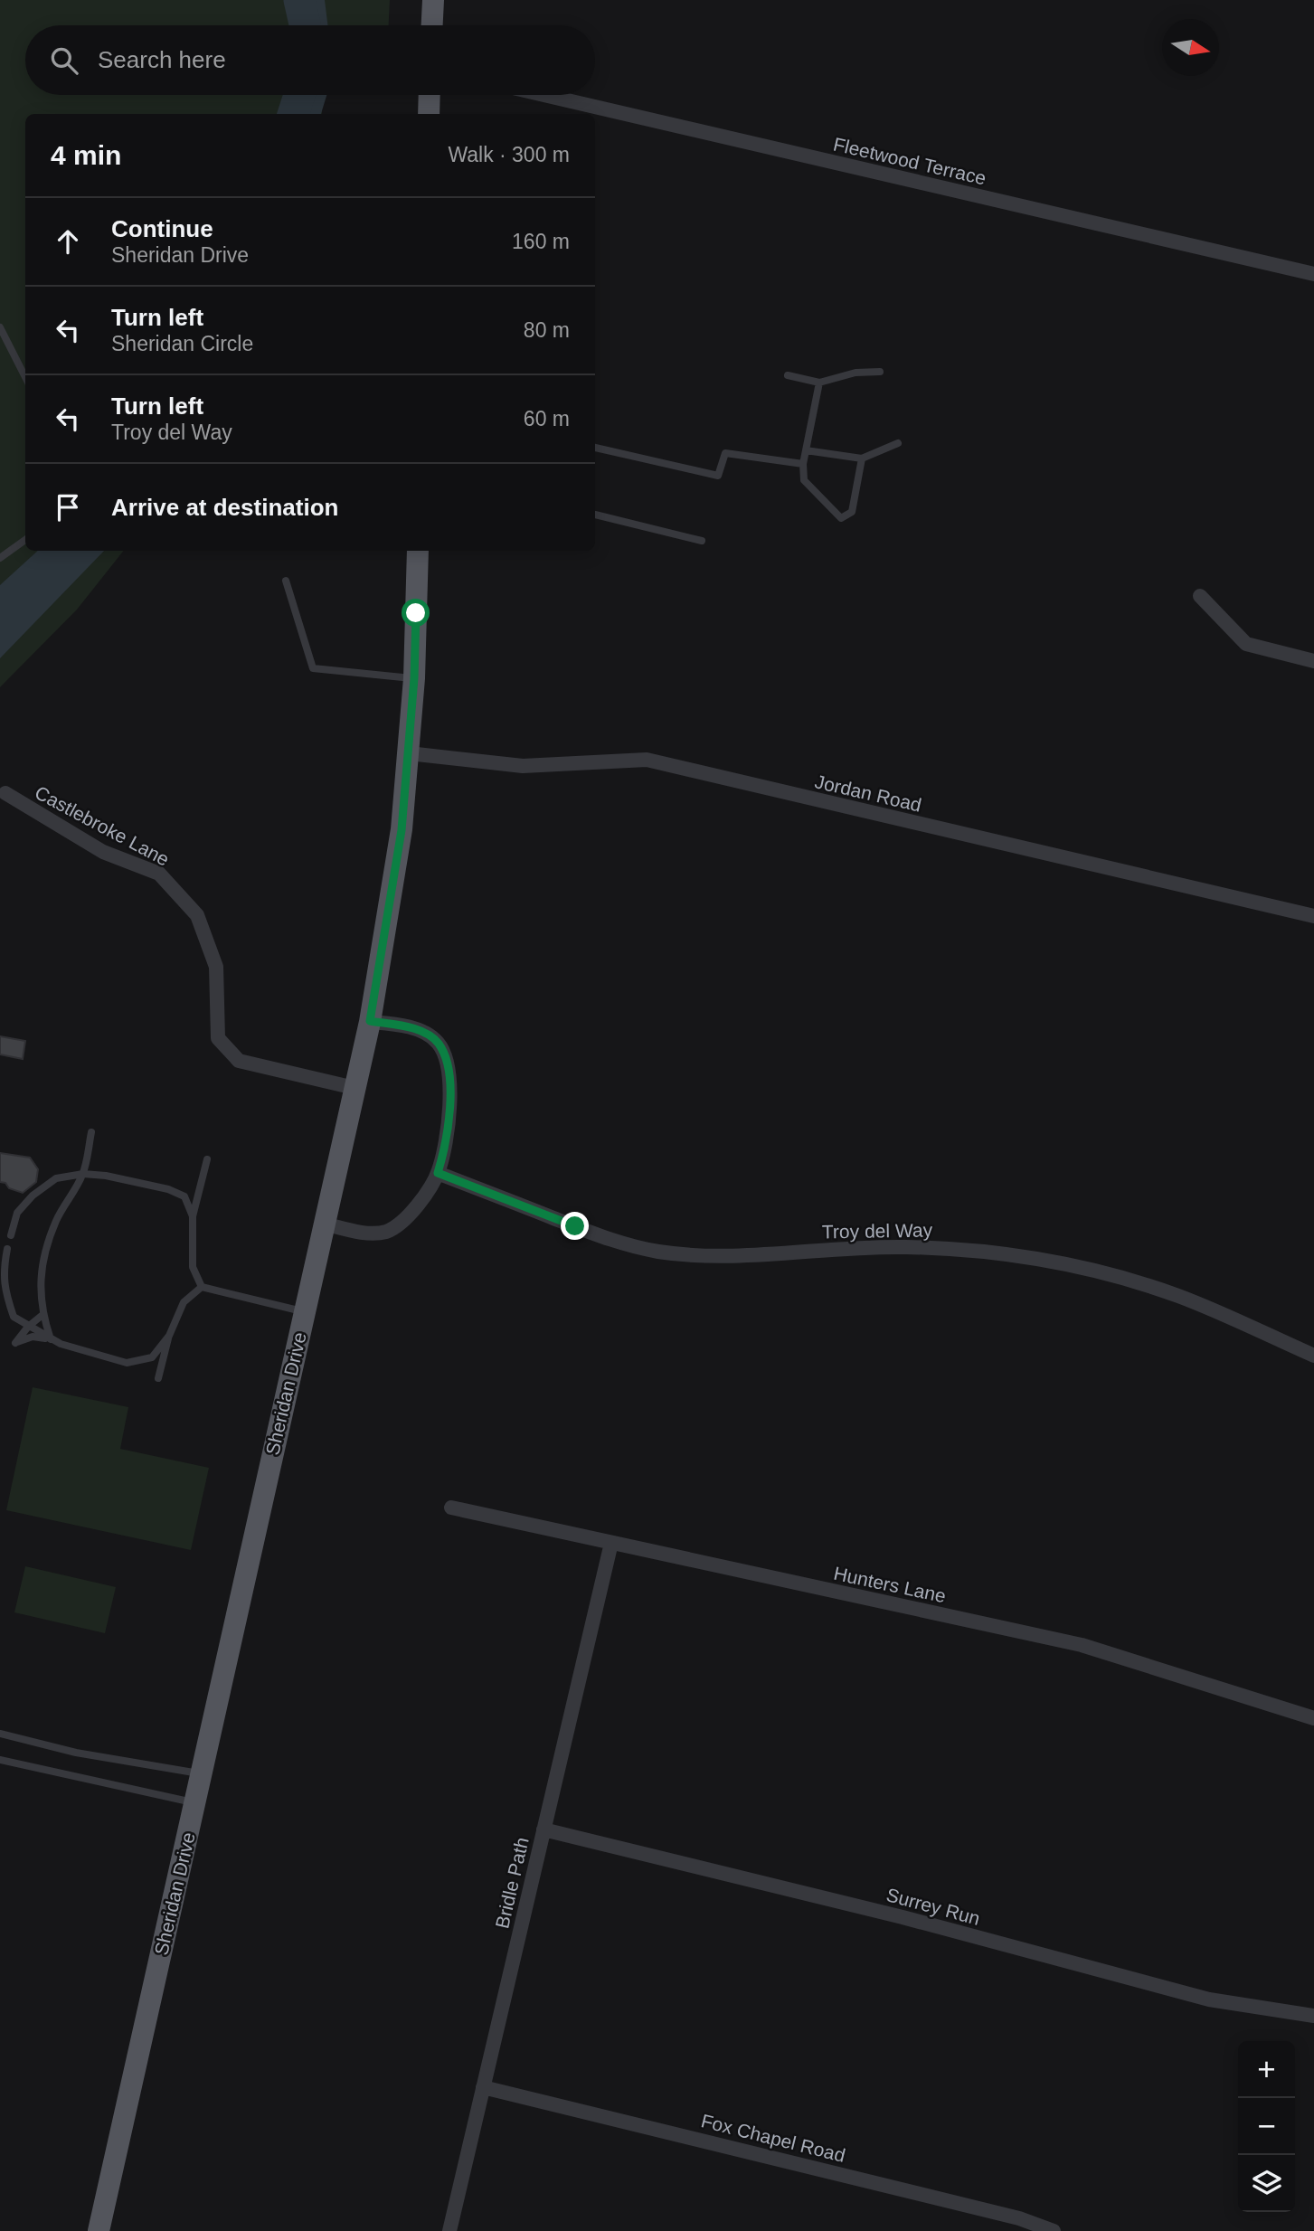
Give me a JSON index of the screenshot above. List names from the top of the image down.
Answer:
{
  "streets": {
    "main road": ["Sheridan Drive"],
    "street": [
      "Fleetwood Terrace",
      "Jordan Road",
      "Castlebroke Lane",
      "Troy del Way",
      "Hunters Lane",
      "Bridle Path",
      "Surrey Run",
      "Fox Chapel Road"
    ]
  },
  "crossings": [
    ["Jordan Road", "Sheridan Drive"],
    ["Castlebroke Lane", "Sheridan Drive"],
    ["Hunters Lane", "Bridle Path"],
    ["Bridle Path", "Surrey Run"],
    ["Bridle Path", "Fox Chapel Road"]
  ],
  "north": "right",
  "page": {
    "search": "Search here",
    "heading": ["4 min", "Walk · 300 m"],
    "list": [
      ["Continue", "Sheridan Drive", "160 m"],
      ["Turn left", "Sheridan Circle", "80 m"],
      ["Turn left", "Troy del Way", "60 m"],
      "Arrive at destination"
    ],
    "map_buttons": ["+", "−"]
  }
}
